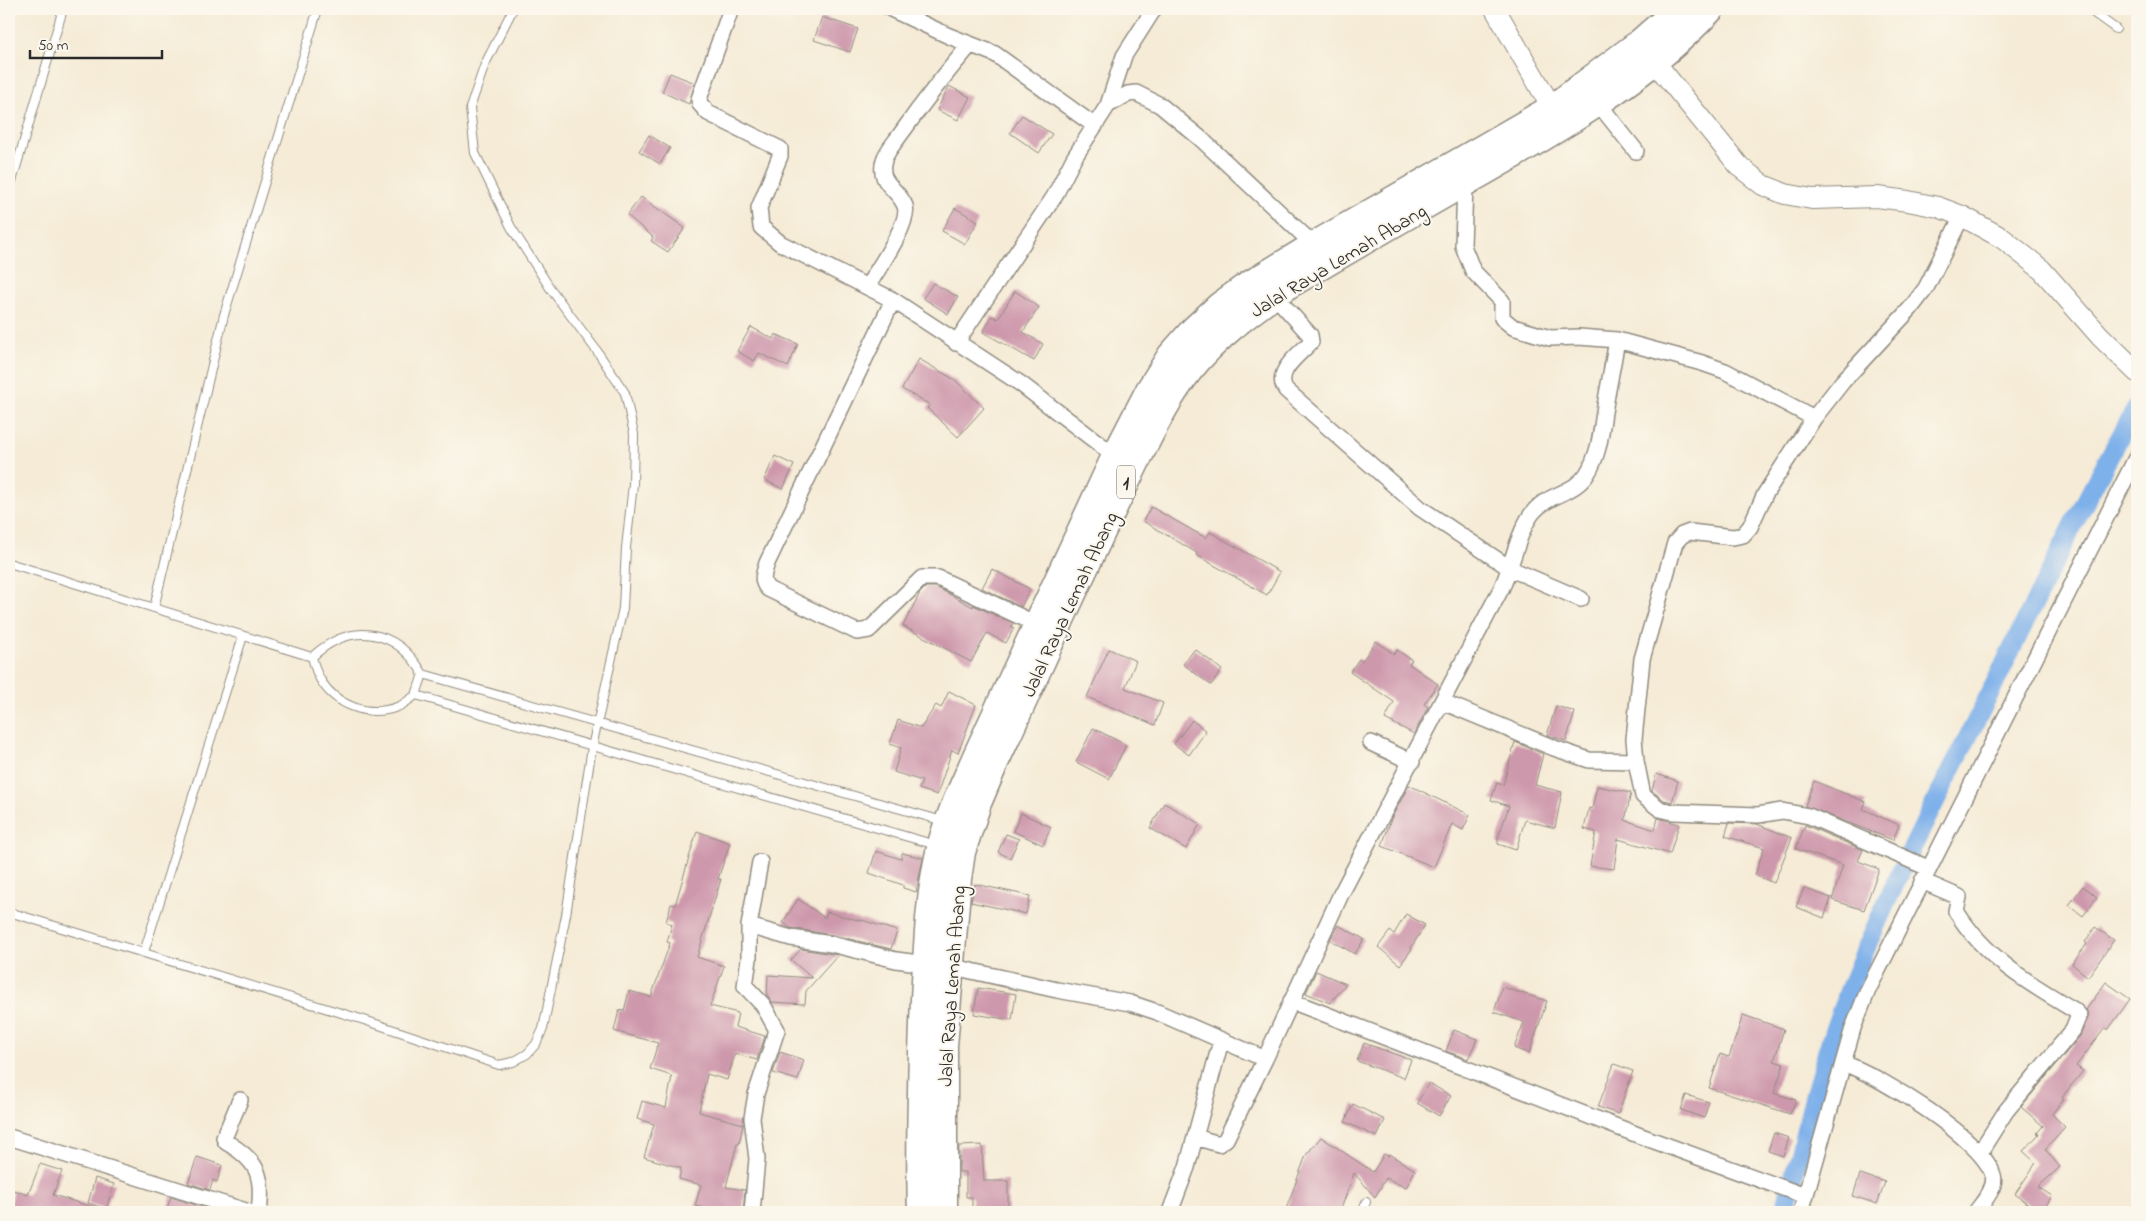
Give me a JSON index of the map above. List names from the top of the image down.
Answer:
{
  "streets": {
    "highway": ["Jalal Raya Lemah Abang", "1"]
  },
  "scale_bar": "50 m"
}
